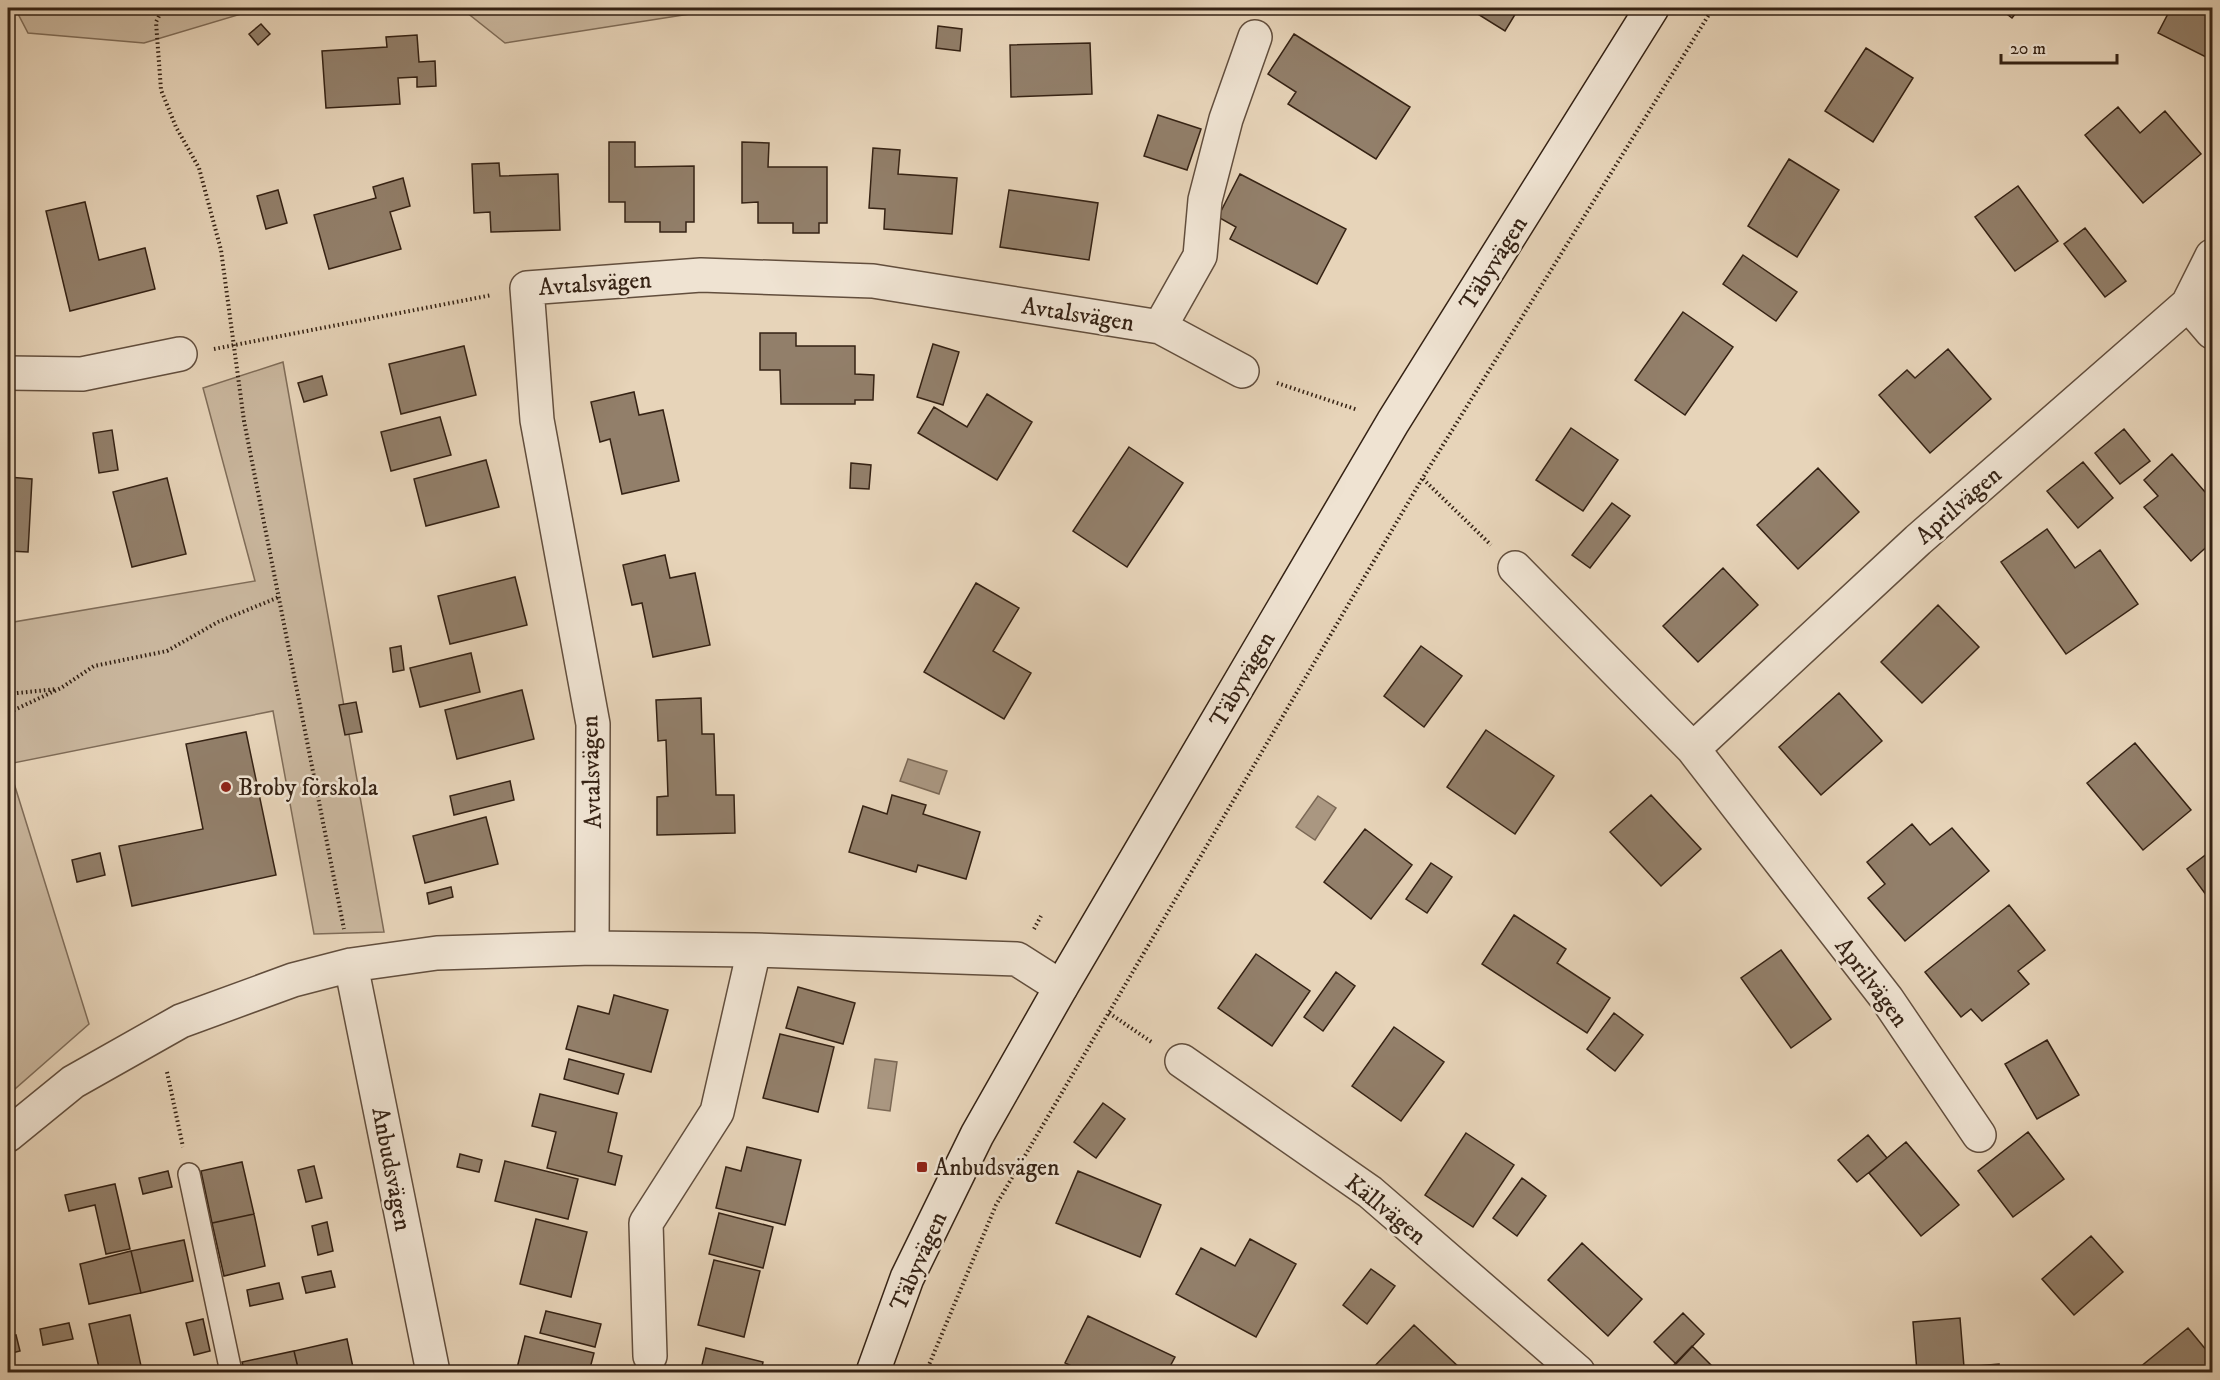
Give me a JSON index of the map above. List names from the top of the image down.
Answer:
{
  "streets": {
    "street": [
      "Täbyvägen",
      "Avtalsvägen",
      "Aprilvägen",
      "Anbudsvägen",
      "Källvägen"
    ]
  },
  "places": {
    "other": ["Broby förskola"],
    "transit": ["Anbudsvägen"]
  },
  "scale_bar": "20 m"
}
